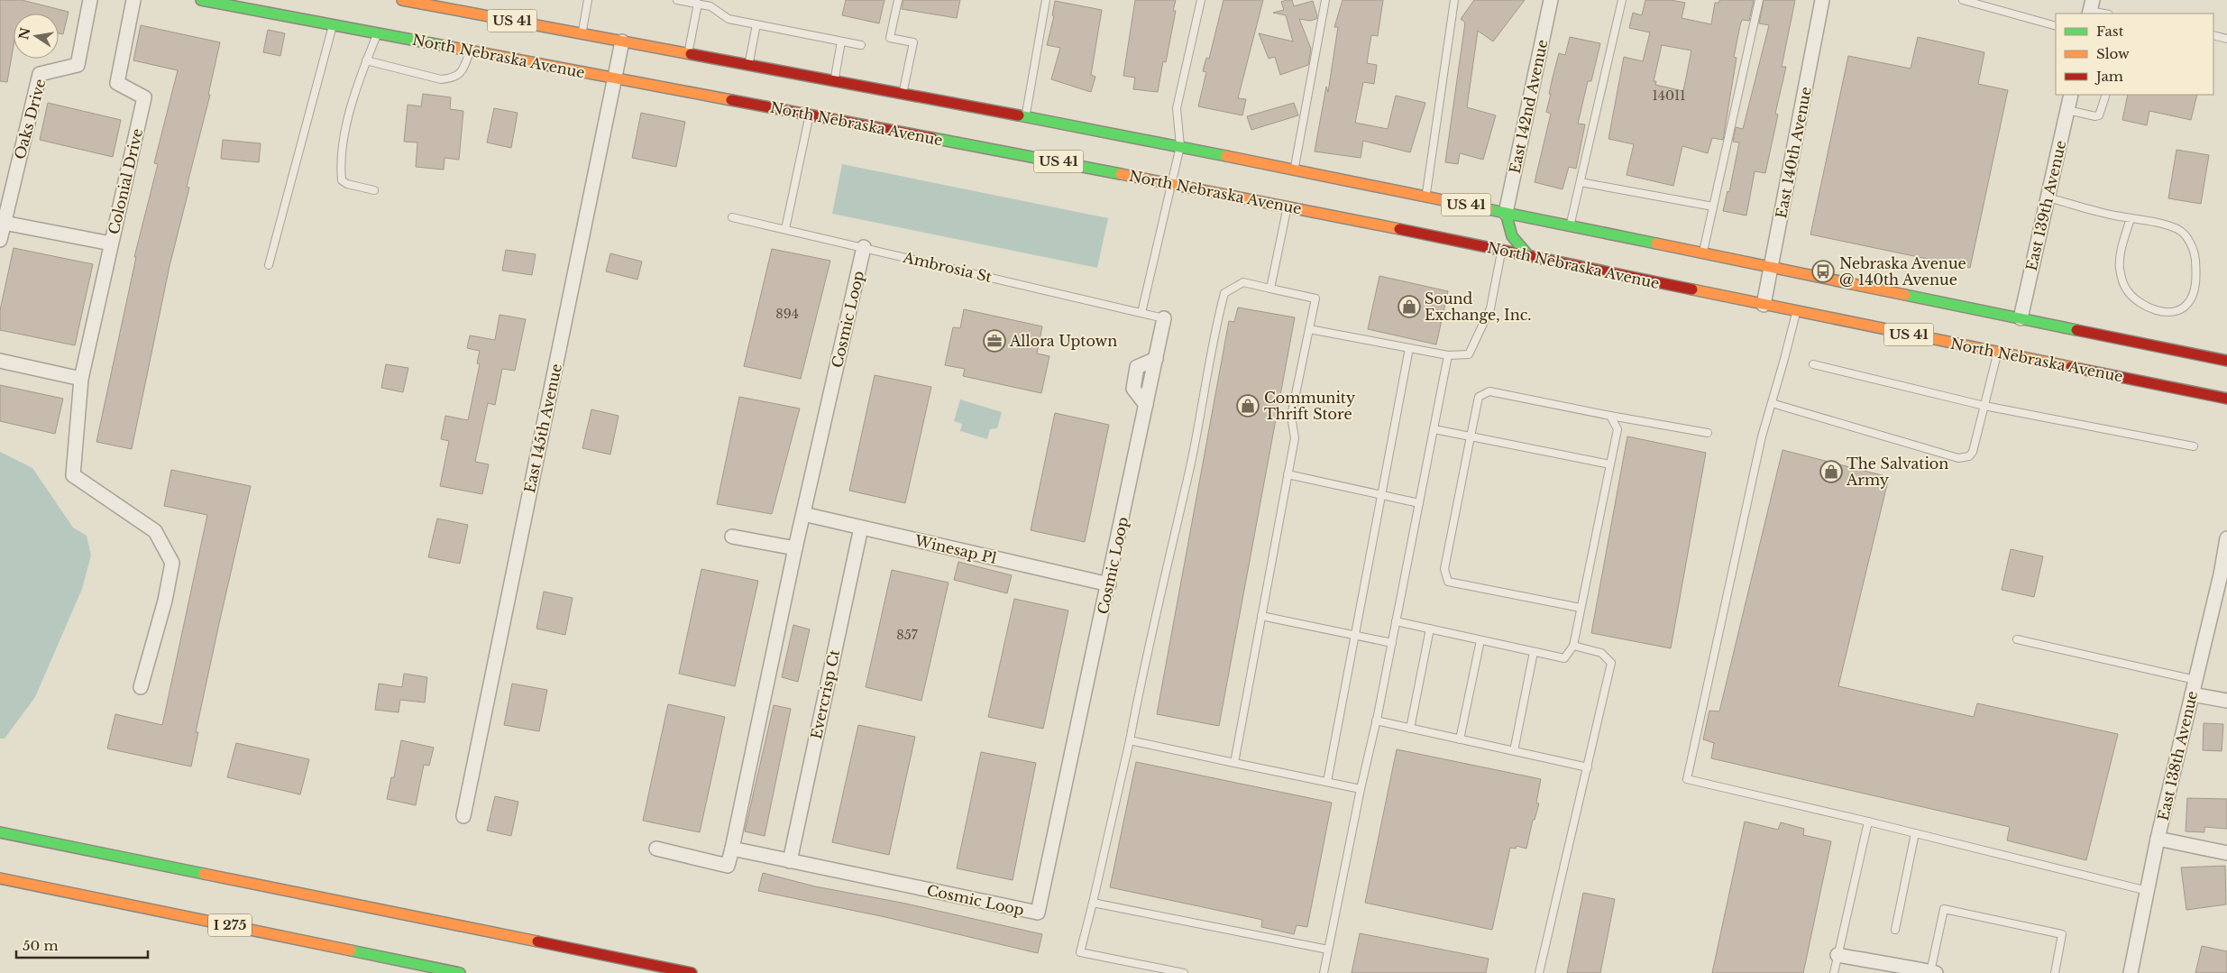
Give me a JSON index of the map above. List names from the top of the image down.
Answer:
{
  "streets": {
    "main road": ["US 41", "North Nebraska Avenue", "I 275"],
    "street": [
      "East 142nd Avenue",
      "Oaks Drive",
      "East 140th Avenue",
      "Colonial Drive",
      "East 139th Avenue",
      "Cosmic Loop",
      "East 145th Avenue",
      "Winesap Pl",
      "Evercrisp Ct",
      "East 138th Avenue"
    ],
    "lane": ["Ambrosia St"]
  },
  "crossings": [
    ["US 41", "East 142nd Avenue"],
    ["US 41", "East 140th Avenue"],
    ["US 41", "East 139th Avenue"],
    ["US 41", "East 145th Avenue"],
    ["North Nebraska Avenue", "East 140th Avenue"],
    ["North Nebraska Avenue", "East 145th Avenue"],
    ["Ambrosia St", "Cosmic Loop"],
    ["Cosmic Loop", "Winesap Pl"],
    ["Cosmic Loop", "Evercrisp Ct"],
    ["Winesap Pl", "Evercrisp Ct"]
  ],
  "places": {
    "bus stop": ["Nebraska Avenue @ 140th Avenue"],
    "shop": ["Sound Exchange, Inc.", "Community Thrift Store", "The Salvation Army"],
    "office": ["Allora Uptown"]
  },
  "house_numbers": ["14011", "894", "857"],
  "legend": ["Fast", "Slow", "Jam"],
  "scale_bar": "50 m",
  "north": "left"
}
